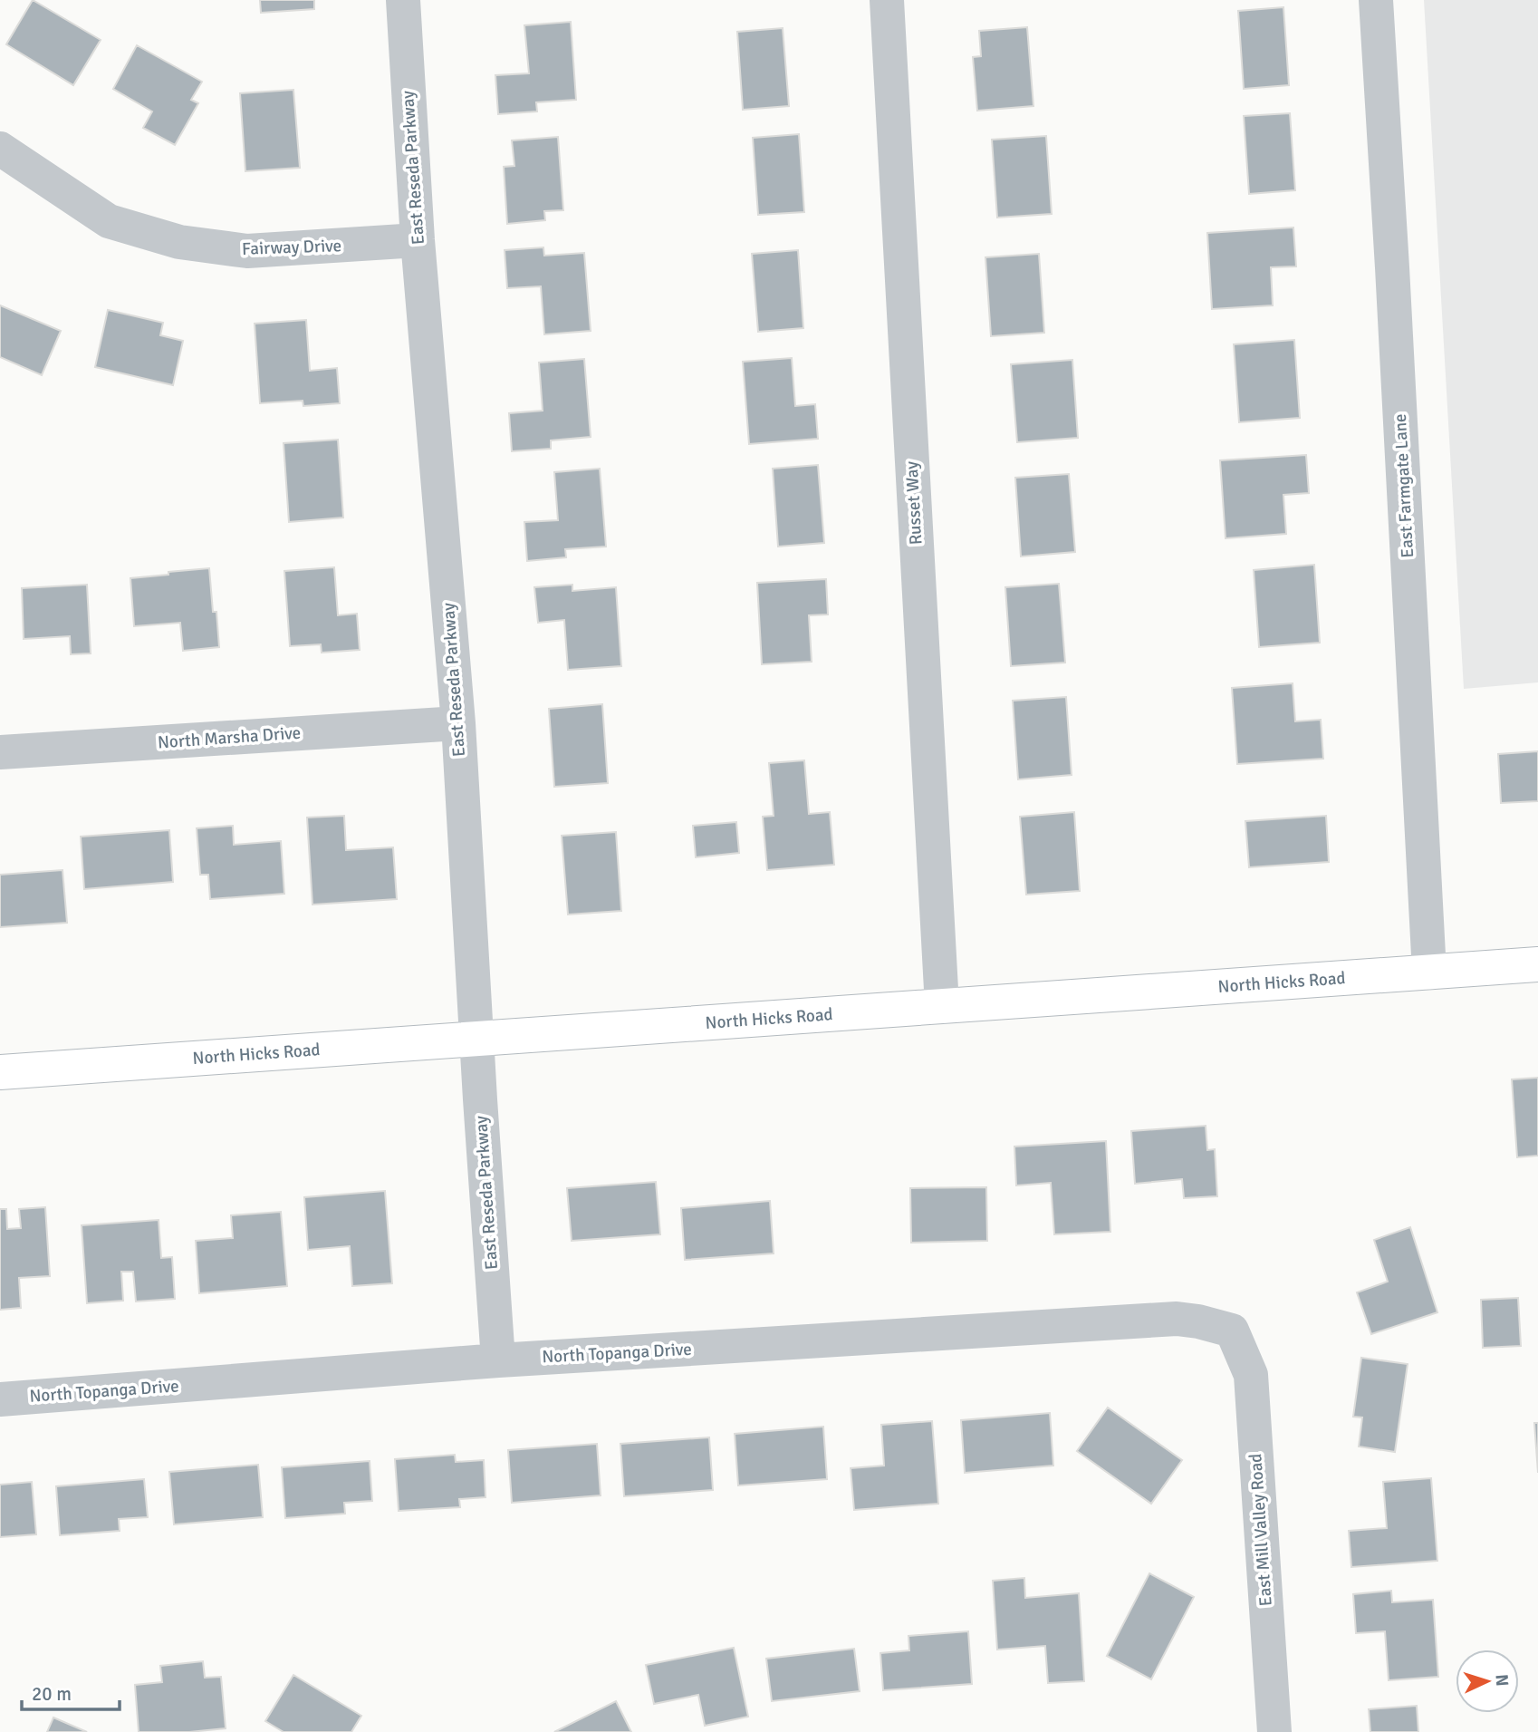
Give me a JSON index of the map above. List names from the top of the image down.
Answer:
{
  "streets": {
    "main road": ["North Hicks Road"],
    "street": [
      "East Reseda Parkway",
      "Fairway Drive",
      "East Farmgate Lane",
      "Russet Way",
      "North Marsha Drive",
      "North Topanga Drive",
      "East Mill Valley Road"
    ]
  },
  "crossings": [
    ["East Reseda Parkway", "Fairway Drive"],
    ["East Reseda Parkway", "North Marsha Drive"],
    ["East Reseda Parkway", "North Hicks Road"],
    ["East Reseda Parkway", "North Topanga Drive"],
    ["East Farmgate Lane", "North Hicks Road"],
    ["Russet Way", "North Hicks Road"],
    ["North Topanga Drive", "East Mill Valley Road"]
  ],
  "scale_bar": "20 m",
  "north": "right"
}
